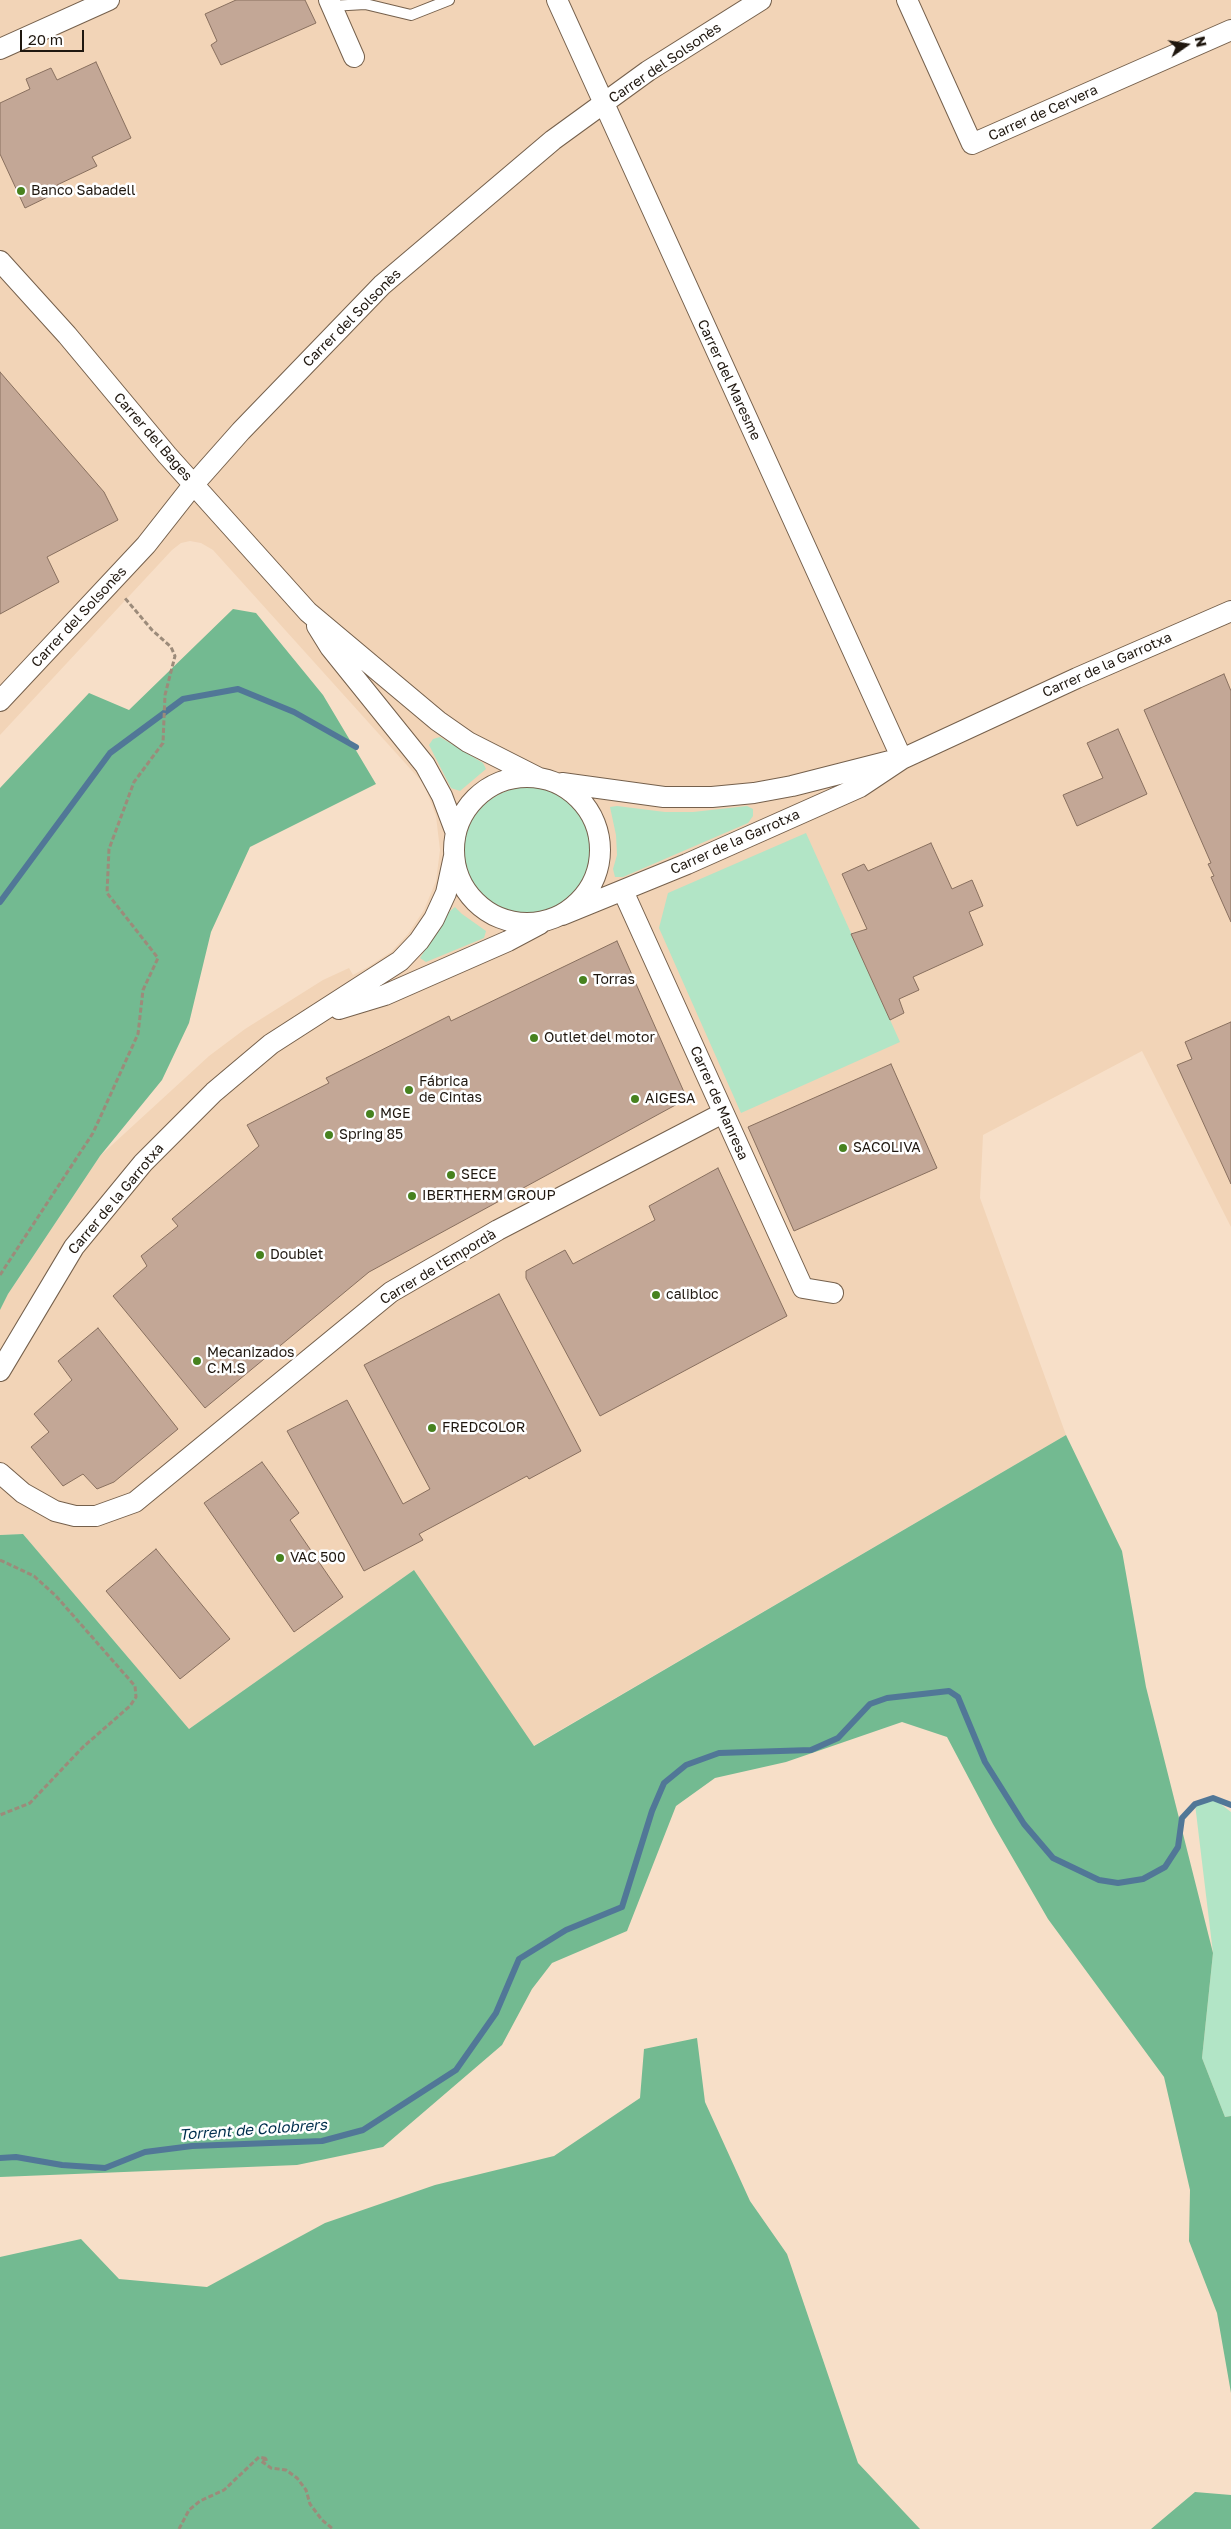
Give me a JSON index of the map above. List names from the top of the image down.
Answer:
{
  "streets": {
    "street": [
      "Carrer del Solsonès",
      "Carrer de Cervera",
      "Carrer del Maresme",
      "Carrer del Bages",
      "Carrer de la Garrotxa",
      "Carrer de Manresa",
      "Carrer de l'Empordà"
    ]
  },
  "crossings": [
    ["Carrer del Solsonès", "Carrer del Maresme"],
    ["Carrer del Solsonès", "Carrer del Bages"],
    ["Carrer del Maresme", "Carrer de la Garrotxa"],
    ["Carrer del Bages", "Carrer de la Garrotxa"],
    ["Carrer de la Garrotxa", "Carrer de Manresa"],
    ["Carrer de Manresa", "Carrer de l'Empordà"]
  ],
  "water": ["Torrent de Colobrers"],
  "places": [
    "Banco Sabadell",
    "Torras",
    "Outlet del motor",
    "Fábrica de Cintas",
    "AIGESA",
    "MGE",
    "Spring 85",
    "SACOLIVA",
    "SECE",
    "IBERTHERM GROUP",
    "Doublet",
    "calibloc",
    "Mecanizados C.M.S",
    "FREDCOLOR",
    "VAC 500"
  ],
  "scale_bar": "20 m",
  "north": "right"
}
